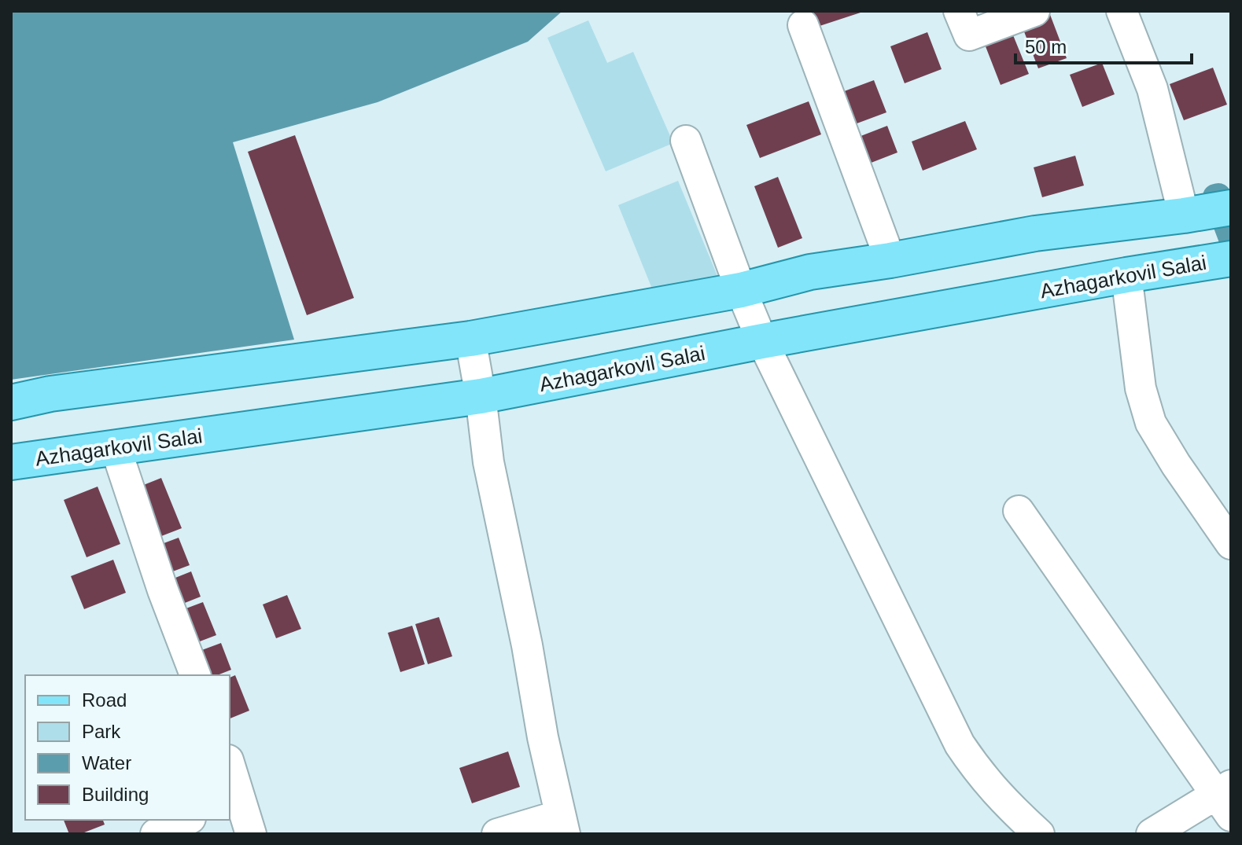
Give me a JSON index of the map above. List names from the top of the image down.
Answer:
{
  "streets": {
    "main road": ["Azhagarkovil Salai"]
  },
  "legend": [
    "Road",
    "Park",
    "Water",
    "Building"
  ],
  "scale_bar": "50 m"
}
